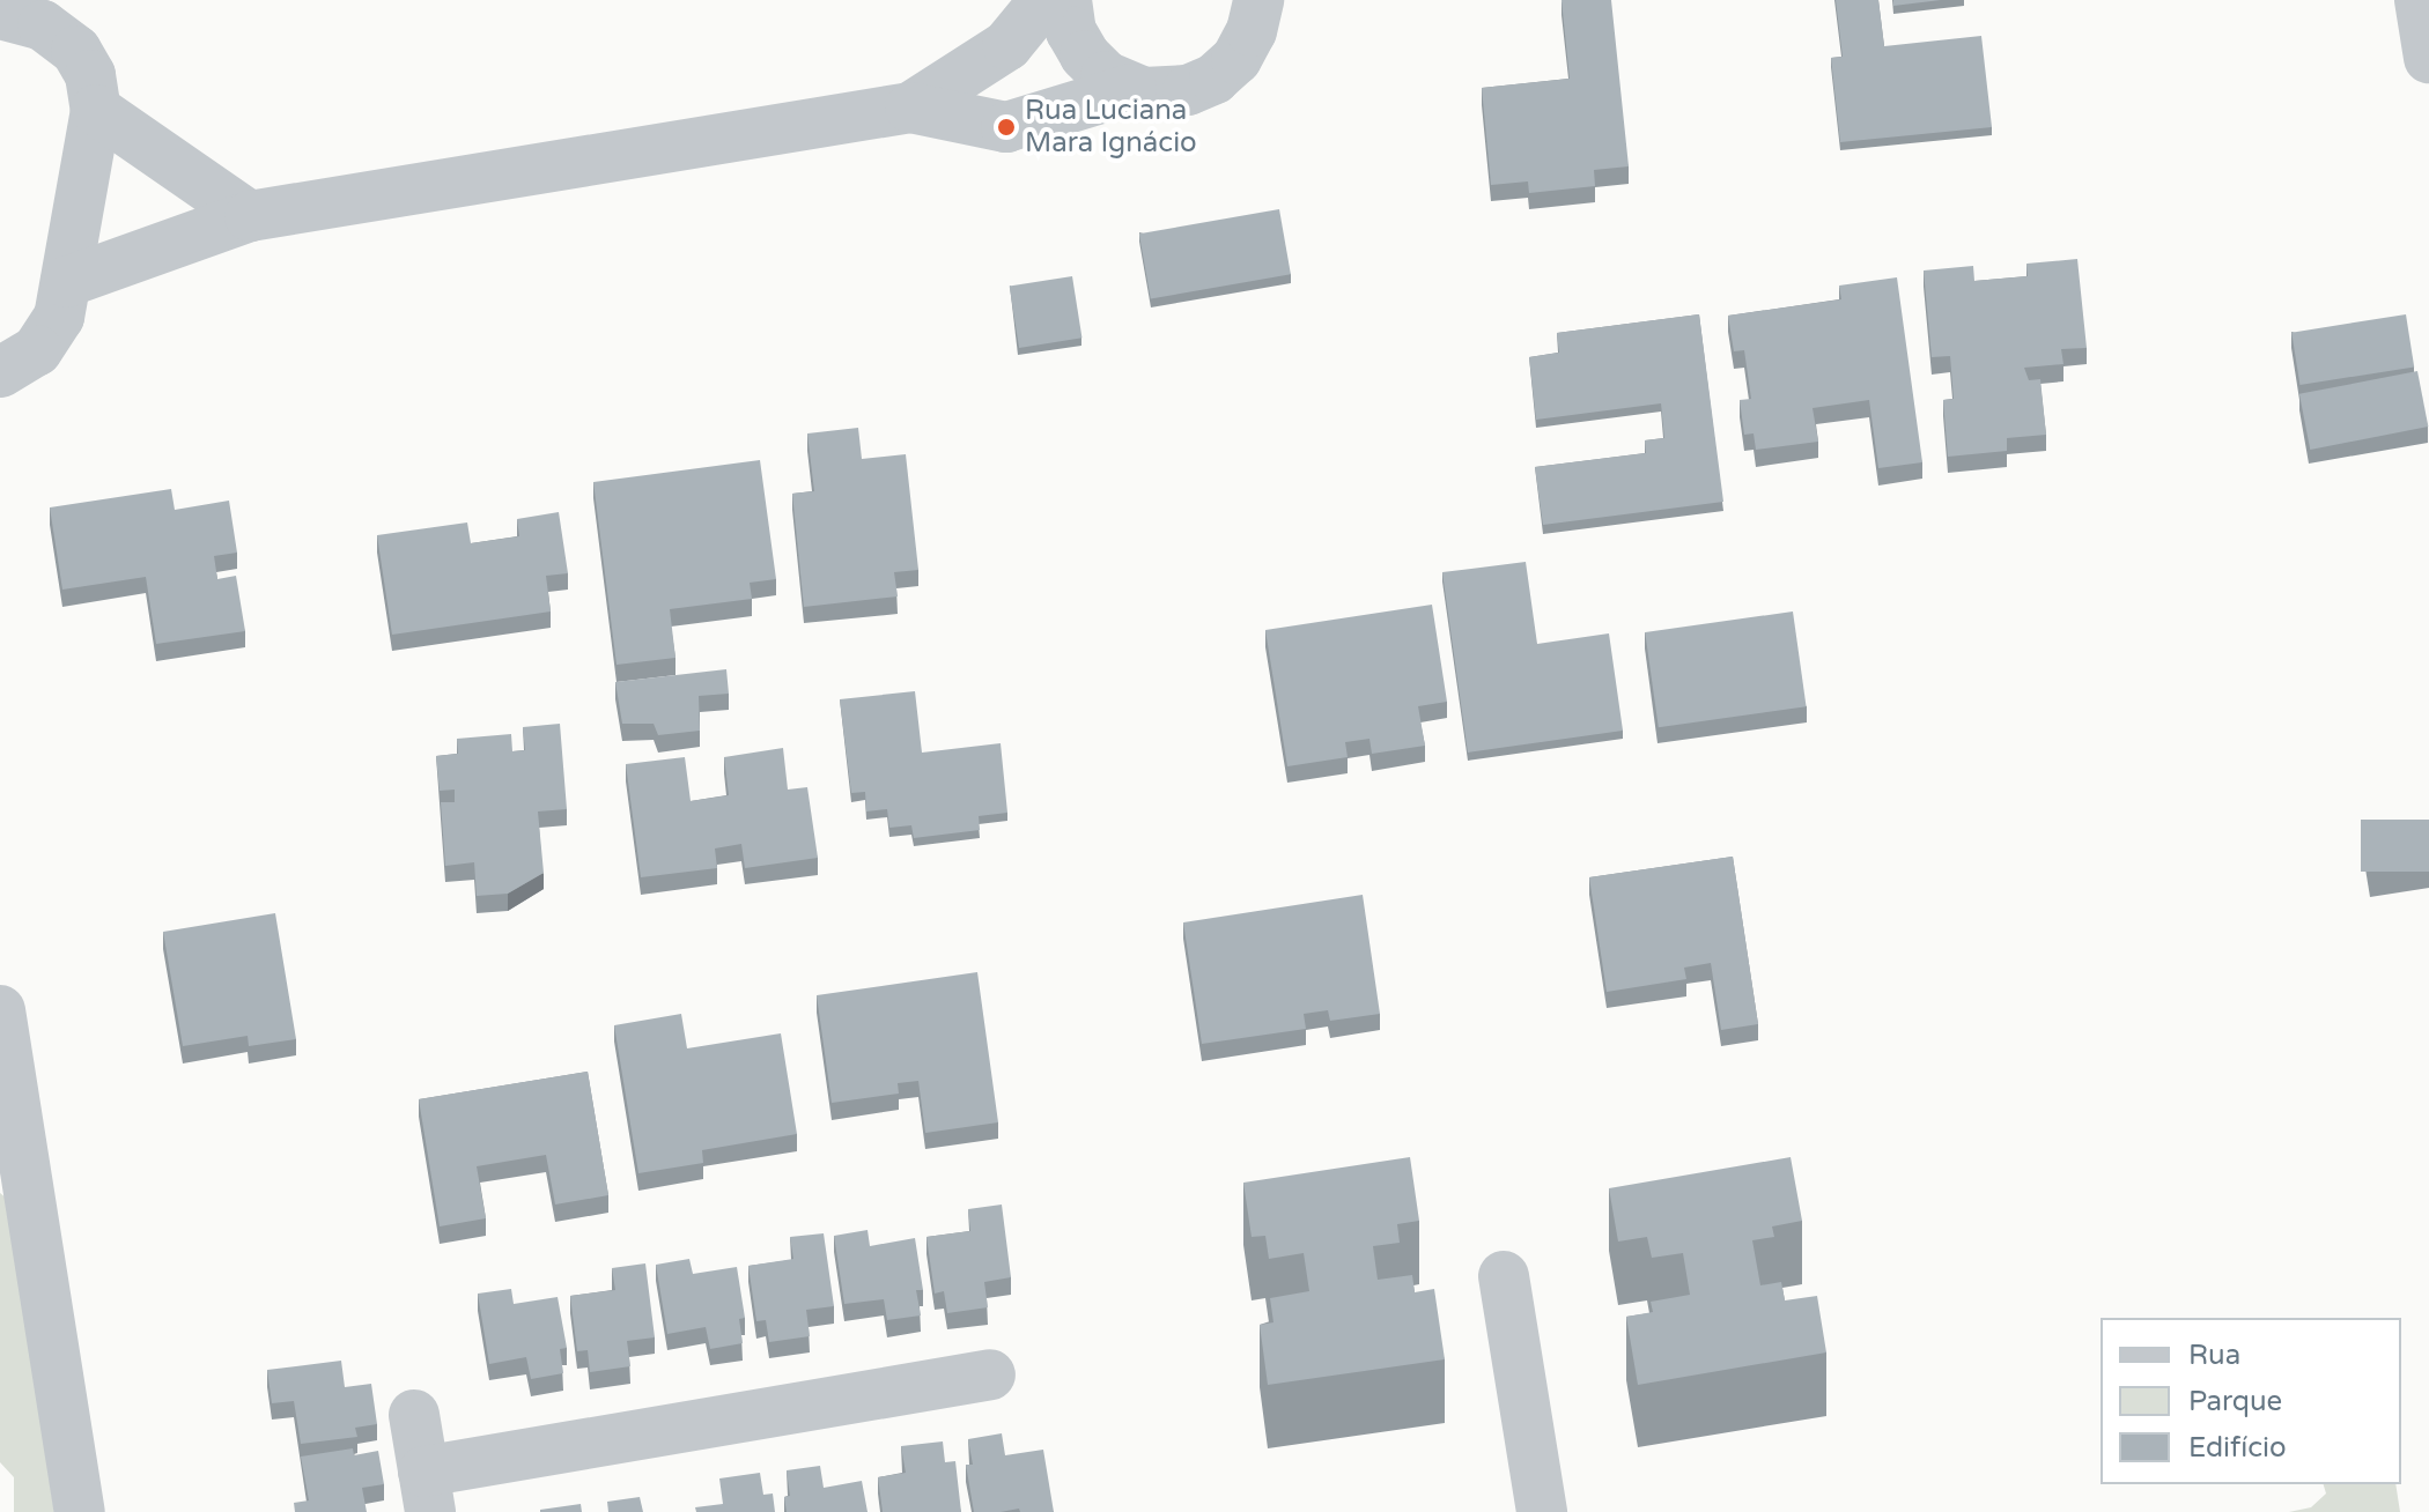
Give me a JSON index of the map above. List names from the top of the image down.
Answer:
{
  "places": ["Rua Luciana Mara Ignácio"],
  "legend": ["Rua", "Parque", "Edifício"]
}
